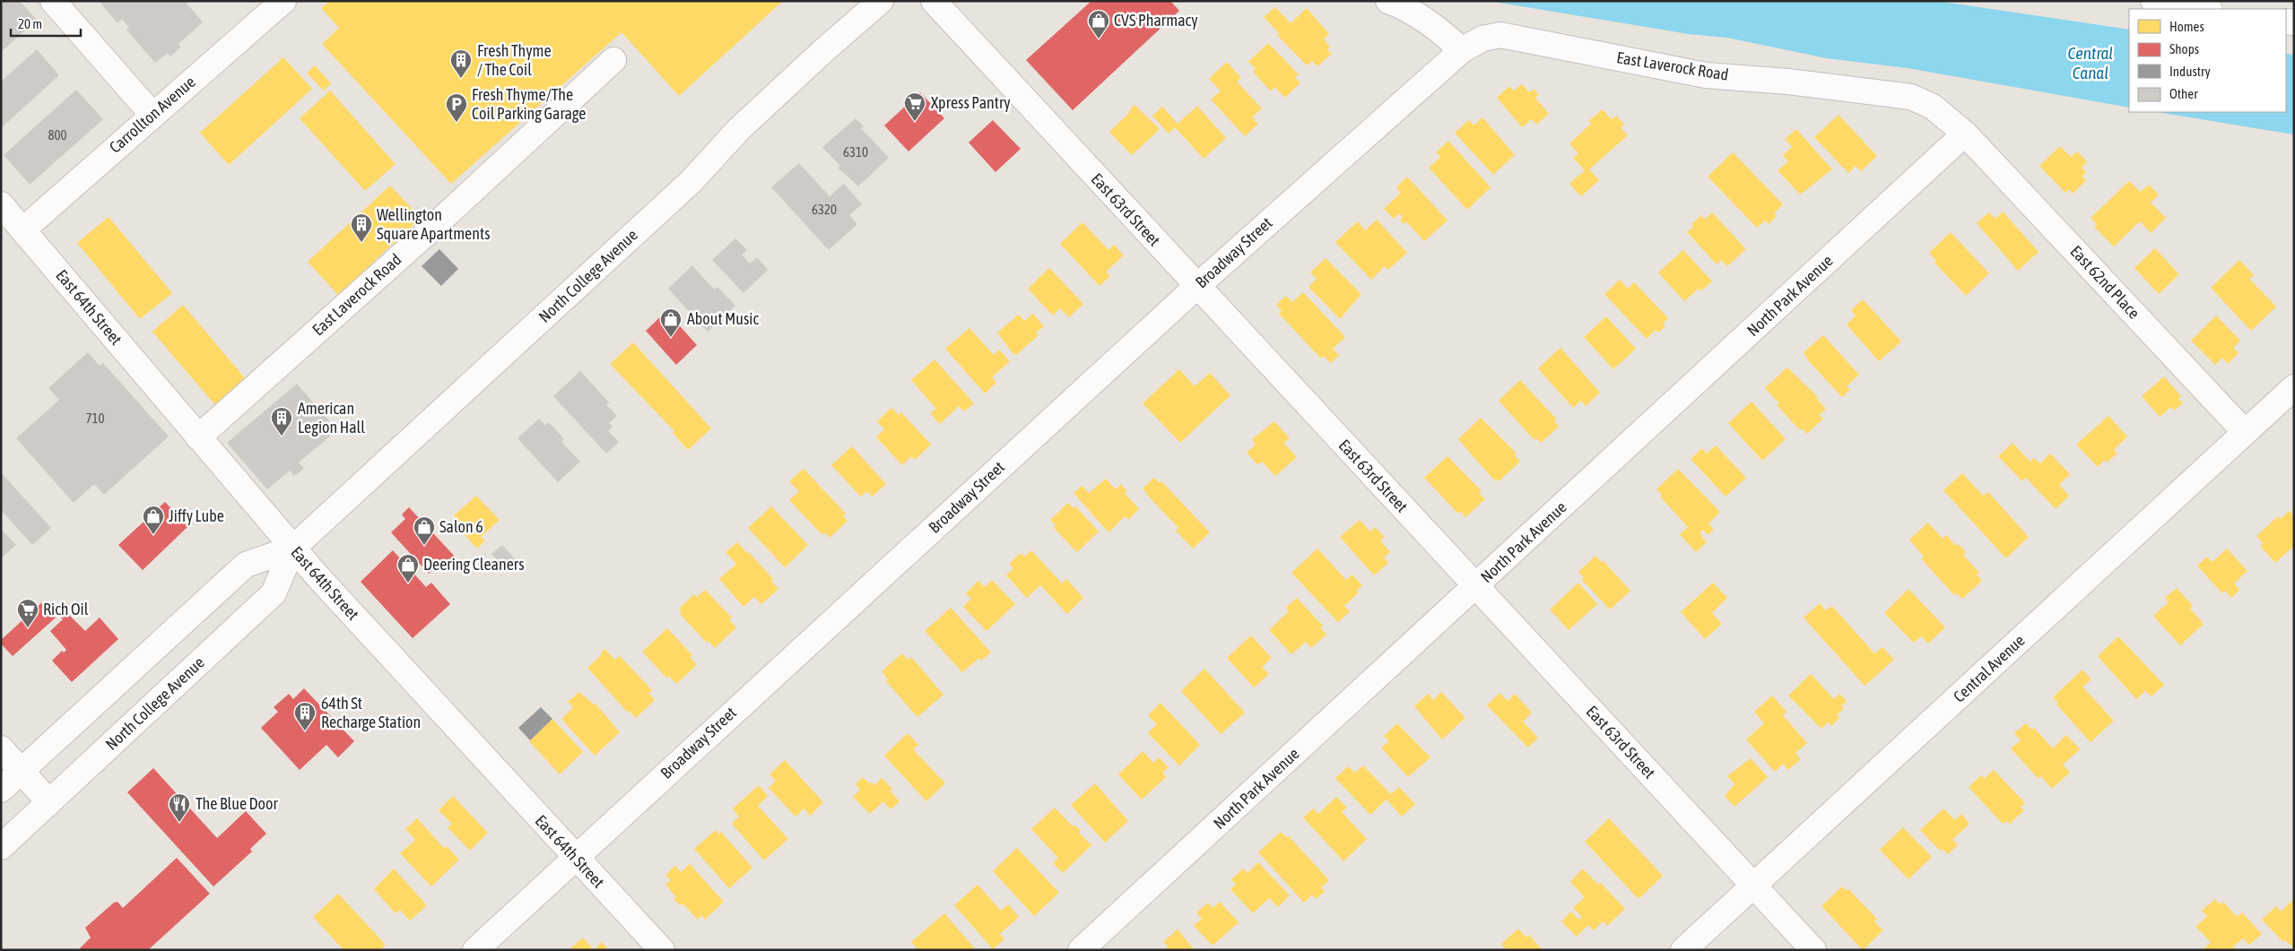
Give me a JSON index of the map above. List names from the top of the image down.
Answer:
{
  "streets": {
    "street": [
      "East Laverock Road",
      "Carrollton Avenue",
      "East 63rd Street",
      "Broadway Street",
      "North College Avenue",
      "East 62nd Place",
      "North Park Avenue",
      "East 64th Street",
      "Central Avenue"
    ]
  },
  "crossings": [
    ["East Laverock Road", "Broadway Street"],
    ["East Laverock Road", "East 62nd Place"],
    ["East Laverock Road", "North Park Avenue"],
    ["East Laverock Road", "East 64th Street"],
    ["Carrollton Avenue", "East 64th Street"],
    ["East 63rd Street", "Broadway Street"],
    ["East 63rd Street", "North Park Avenue"],
    ["East 63rd Street", "Central Avenue"],
    ["Broadway Street", "East 64th Street"],
    ["North College Avenue", "East 64th Street"],
    ["East 62nd Place", "North Park Avenue"],
    ["East 62nd Place", "Central Avenue"]
  ],
  "water": ["Central Canal"],
  "places": {
    "shop": [
      "CVS Pharmacy",
      "About Music",
      "Jiffy Lube",
      "Salon 6",
      "Deering Cleaners"
    ],
    "building": [
      "Fresh Thyme / The Coil",
      "Wellington Square Apartments",
      "American Legion Hall",
      "64th St Recharge Station"
    ],
    "supermarket": ["Xpress Pantry", "Rich Oil"],
    "parking": ["Fresh Thyme/The Coil Parking Garage"],
    "restaurant": ["The Blue Door"]
  },
  "house_numbers": [
    "800",
    "6310",
    "6320",
    "710"
  ],
  "legend": [
    "Homes",
    "Shops",
    "Industry",
    "Other"
  ],
  "scale_bar": "20 m"
}
